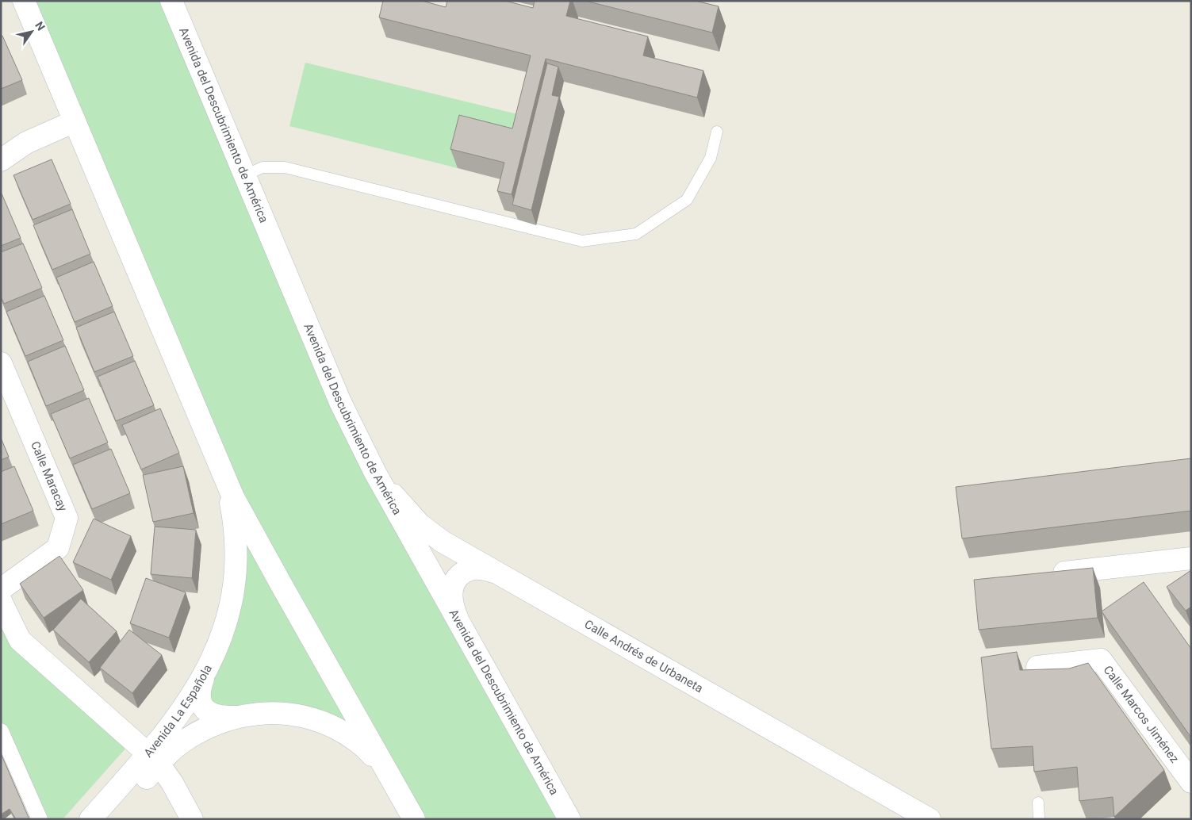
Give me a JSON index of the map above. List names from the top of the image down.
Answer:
{
  "streets": {
    "street": [
      "Avenida del Descubrimiento de América",
      "Calle Maracay",
      "Calle Andrés de Urbaneta",
      "Avenida La Española",
      "Calle Marcos Jiménez"
    ]
  },
  "crossings": [
    ["Avenida del Descubrimiento de América", "Calle Andrés de Urbaneta"]
  ],
  "north": "top right"
}
